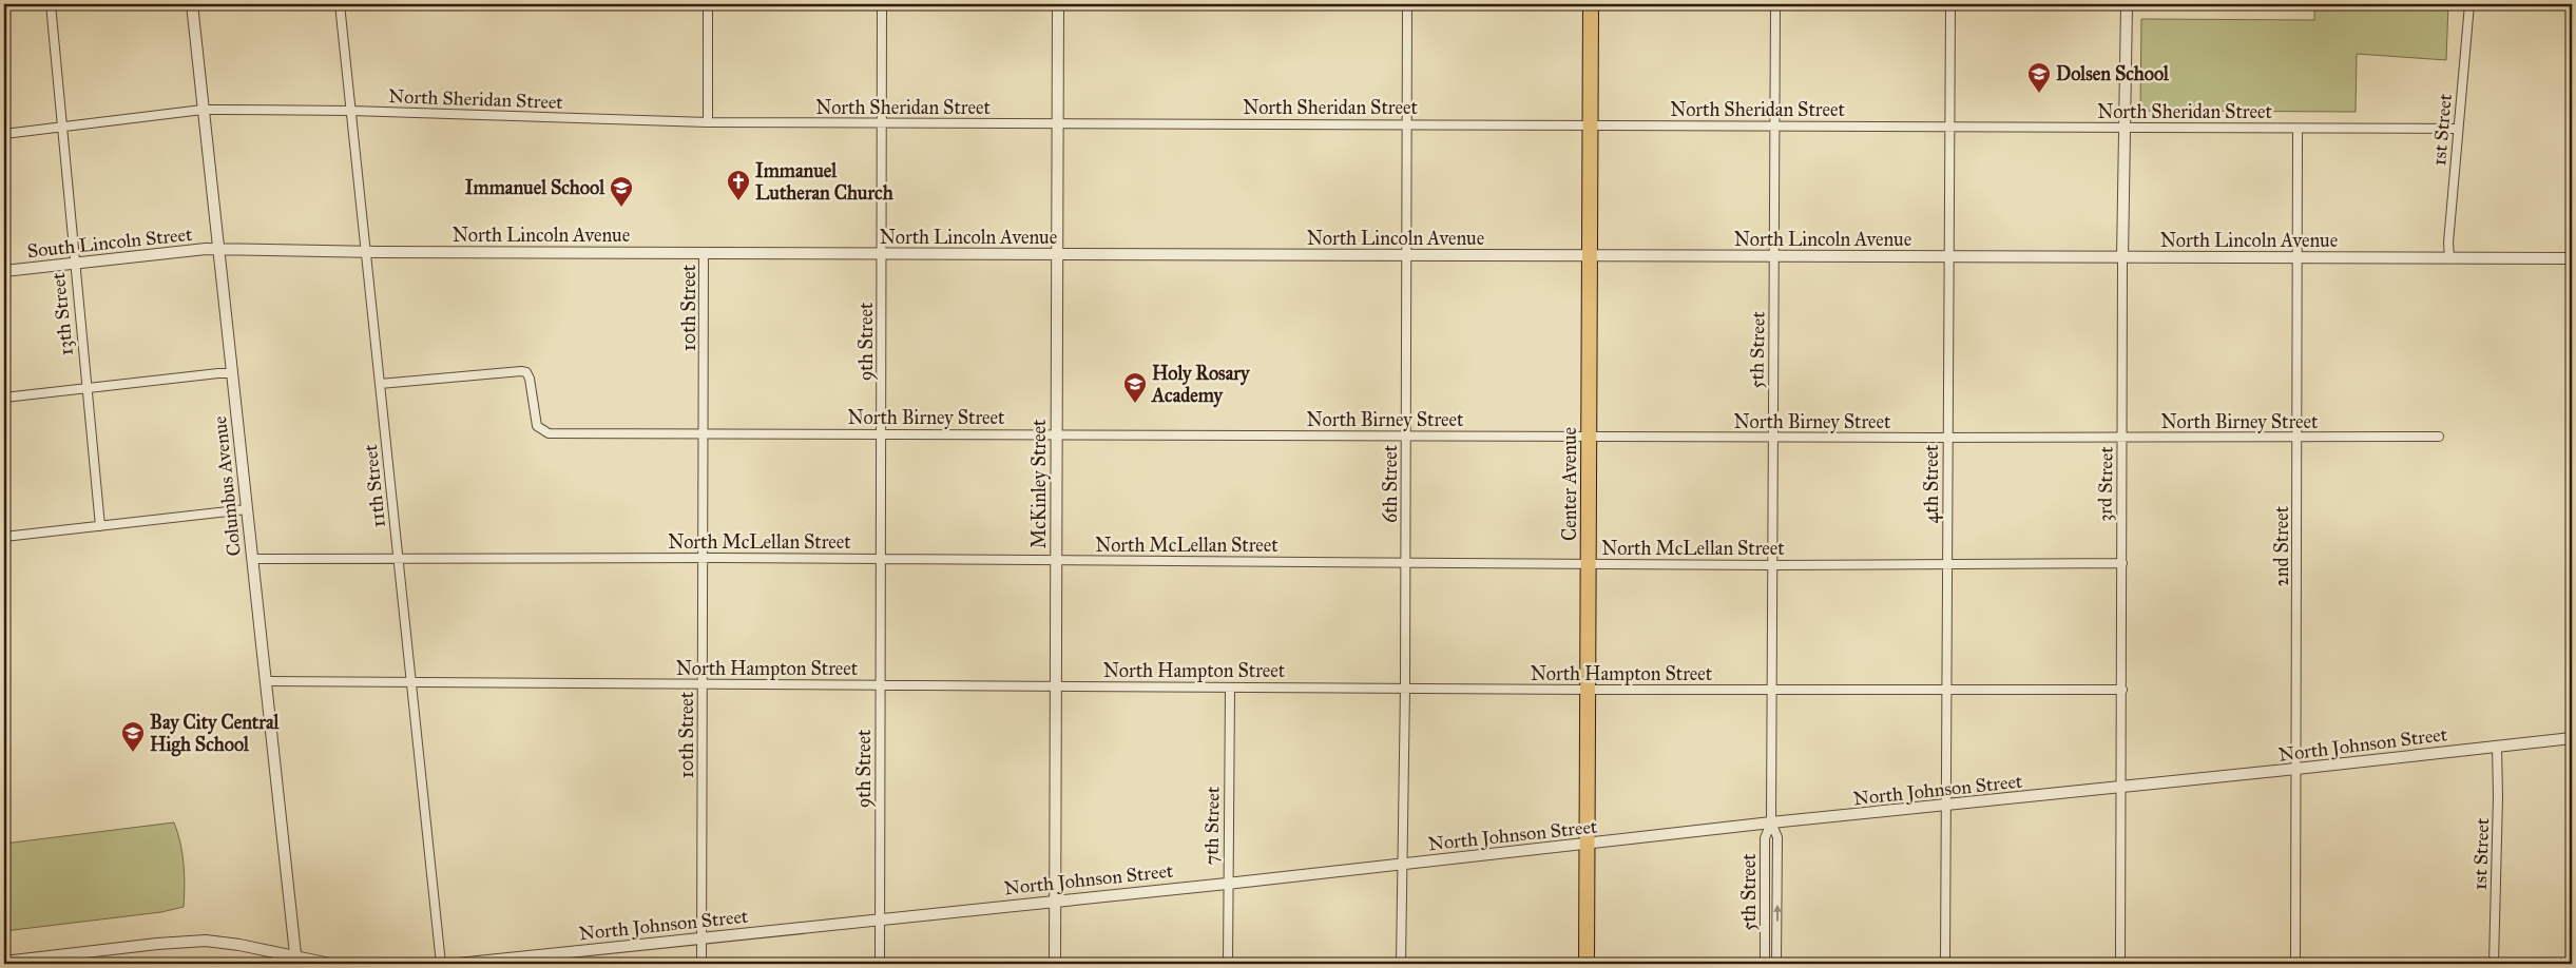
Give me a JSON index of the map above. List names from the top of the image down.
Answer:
{
  "streets": {
    "highway": ["Center Avenue"],
    "street": [
      "North Sheridan Street",
      "1st Street",
      "North Lincoln Avenue",
      "South Lincoln Street",
      "10th Street",
      "13th Street",
      "9th Street",
      "5th Street",
      "North Birney Street",
      "McKinley Street",
      "6th Street",
      "4th Street",
      "3rd Street",
      "Columbus Avenue",
      "11th Street",
      "North McLellan Street",
      "2nd Street",
      "North Hampton Street",
      "North Johnson Street",
      "7th Street"
    ]
  },
  "crossings": [
    ["North Sheridan Street", "1st Street"],
    ["North Sheridan Street", "13th Street"],
    ["North Sheridan Street", "9th Street"],
    ["North Sheridan Street", "5th Street"],
    ["North Sheridan Street", "McKinley Street"],
    ["North Sheridan Street", "6th Street"],
    ["North Sheridan Street", "Center Avenue"],
    ["North Sheridan Street", "4th Street"],
    ["North Sheridan Street", "3rd Street"],
    ["North Sheridan Street", "Columbus Avenue"],
    ["North Sheridan Street", "11th Street"],
    ["North Sheridan Street", "2nd Street"],
    ["1st Street", "North Lincoln Avenue"],
    ["1st Street", "North Johnson Street"],
    ["North Lincoln Avenue", "South Lincoln Street"],
    ["North Lincoln Avenue", "10th Street"],
    ["North Lincoln Avenue", "9th Street"],
    ["North Lincoln Avenue", "5th Street"],
    ["North Lincoln Avenue", "McKinley Street"],
    ["North Lincoln Avenue", "6th Street"],
    ["North Lincoln Avenue", "Center Avenue"],
    ["North Lincoln Avenue", "4th Street"],
    ["North Lincoln Avenue", "3rd Street"],
    ["North Lincoln Avenue", "Columbus Avenue"],
    ["North Lincoln Avenue", "11th Street"],
    ["North Lincoln Avenue", "2nd Street"],
    ["South Lincoln Street", "13th Street"],
    ["South Lincoln Street", "Columbus Avenue"],
    ["10th Street", "North Birney Street"],
    ["10th Street", "North McLellan Street"],
    ["10th Street", "North Hampton Street"],
    ["10th Street", "North Johnson Street"],
    ["9th Street", "North Birney Street"],
    ["9th Street", "North McLellan Street"],
    ["9th Street", "North Hampton Street"],
    ["9th Street", "North Johnson Street"],
    ["5th Street", "North Birney Street"],
    ["5th Street", "North McLellan Street"],
    ["5th Street", "North Hampton Street"],
    ["5th Street", "North Johnson Street"],
    ["North Birney Street", "McKinley Street"],
    ["North Birney Street", "6th Street"],
    ["North Birney Street", "Center Avenue"],
    ["North Birney Street", "4th Street"],
    ["North Birney Street", "3rd Street"],
    ["North Birney Street", "11th Street"],
    ["North Birney Street", "2nd Street"],
    ["McKinley Street", "North McLellan Street"],
    ["McKinley Street", "North Hampton Street"],
    ["McKinley Street", "North Johnson Street"],
    ["6th Street", "North McLellan Street"],
    ["6th Street", "North Hampton Street"],
    ["6th Street", "North Johnson Street"],
    ["Center Avenue", "North McLellan Street"],
    ["Center Avenue", "North Hampton Street"],
    ["Center Avenue", "North Johnson Street"],
    ["4th Street", "North McLellan Street"],
    ["4th Street", "North Hampton Street"],
    ["4th Street", "North Johnson Street"],
    ["3rd Street", "North McLellan Street"],
    ["3rd Street", "North Hampton Street"],
    ["3rd Street", "North Johnson Street"],
    ["Columbus Avenue", "North McLellan Street"],
    ["Columbus Avenue", "North Hampton Street"],
    ["11th Street", "North McLellan Street"],
    ["11th Street", "North Hampton Street"],
    ["2nd Street", "North Johnson Street"],
    ["North Hampton Street", "7th Street"],
    ["North Johnson Street", "7th Street"]
  ],
  "places": {
    "school or university": [
      "Dolsen School",
      "Immanuel School",
      "Holy Rosary Academy",
      "Bay City Central High School"
    ],
    "church": ["Immanuel Lutheran Church"]
  }
}
